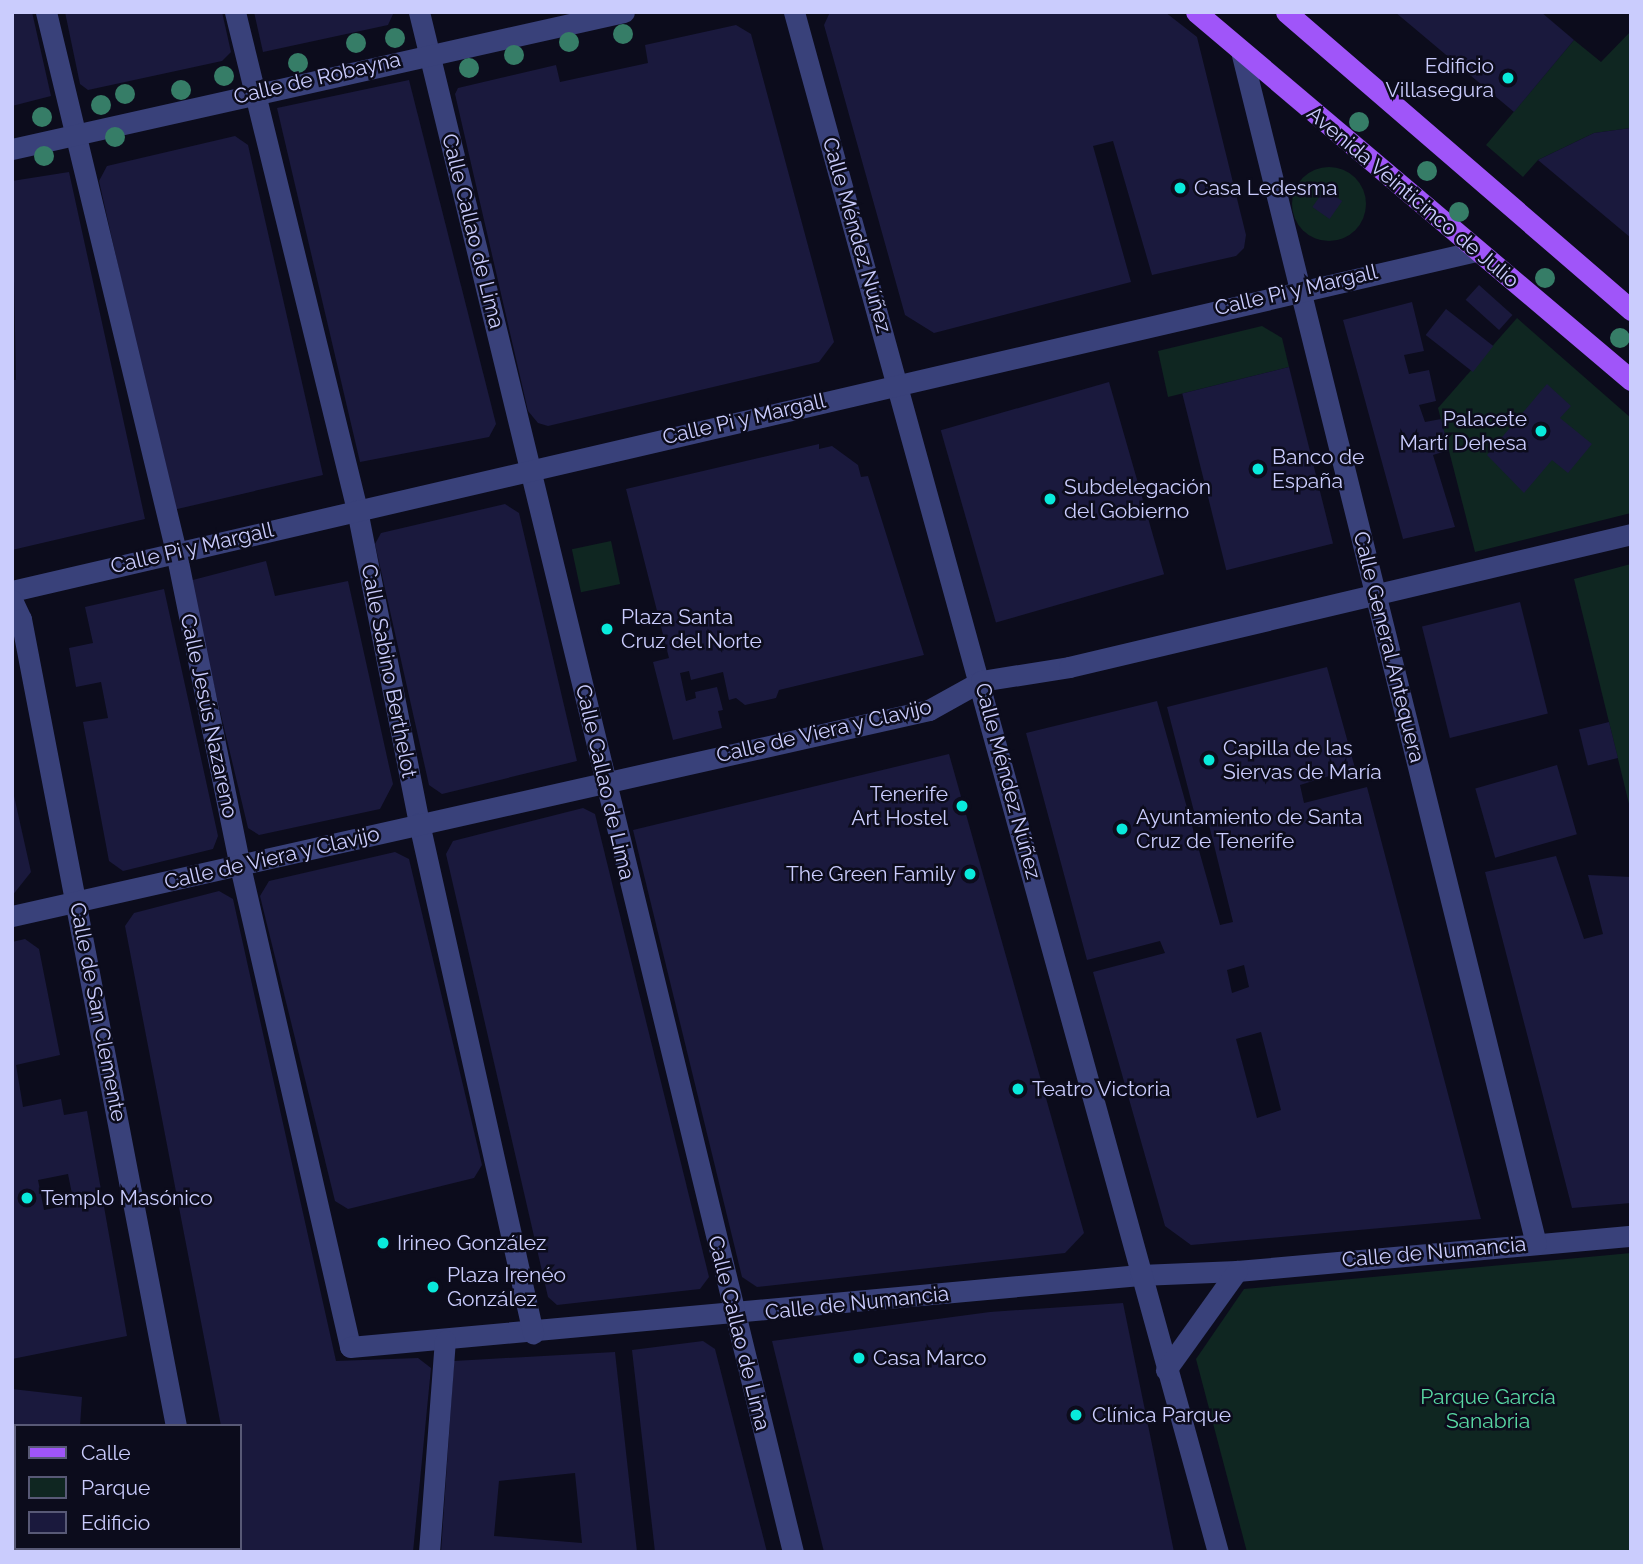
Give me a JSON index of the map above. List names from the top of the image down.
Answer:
{
  "streets": {
    "main road": ["Avenida Veinticinco de Julio"],
    "street": [
      "Calle de Robayna",
      "Calle Callao de Lima",
      "Calle Méndez Núñez",
      "Calle Pi y Margall",
      "Calle General Antequera",
      "Calle Sabino Berthelot",
      "Calle Jesús Nazareno",
      "Calle de Viera y Clavijo",
      "Calle de San Clemente",
      "Calle de Numancia"
    ]
  },
  "crossings": [
    ["Calle de Robayna", "Calle Callao de Lima"],
    ["Calle de Robayna", "Calle Sabino Berthelot"],
    ["Calle de Robayna", "Calle Jesús Nazareno"],
    ["Avenida Veinticinco de Julio", "Calle Pi y Margall"],
    ["Avenida Veinticinco de Julio", "Calle General Antequera"],
    ["Calle Callao de Lima", "Calle Pi y Margall"],
    ["Calle Callao de Lima", "Calle de Viera y Clavijo"],
    ["Calle Callao de Lima", "Calle de Numancia"],
    ["Calle Méndez Núñez", "Calle Pi y Margall"],
    ["Calle Méndez Núñez", "Calle de Viera y Clavijo"],
    ["Calle Méndez Núñez", "Calle de Numancia"],
    ["Calle Pi y Margall", "Calle General Antequera"],
    ["Calle Pi y Margall", "Calle Sabino Berthelot"],
    ["Calle Pi y Margall", "Calle Jesús Nazareno"],
    ["Calle General Antequera", "Calle de Viera y Clavijo"],
    ["Calle General Antequera", "Calle de Numancia"],
    ["Calle Sabino Berthelot", "Calle de Viera y Clavijo"],
    ["Calle Sabino Berthelot", "Calle de Numancia"],
    ["Calle Jesús Nazareno", "Calle de Viera y Clavijo"],
    ["Calle Jesús Nazareno", "Calle de Numancia"],
    ["Calle de Viera y Clavijo", "Calle de San Clemente"]
  ],
  "parks": ["Parque García Sanabria"],
  "places": [
    "Edificio Villasegura",
    "Casa Ledesma",
    "Palacete Martí Dehesa",
    "Banco de España",
    "Subdelegación del Gobierno",
    "Plaza Santa Cruz del Norte",
    "Capilla de las Siervas de María",
    "Tenerife Art Hostel",
    "Ayuntamiento de Santa Cruz de Tenerife",
    "The Green Family",
    "Teatro Victoria",
    "Templo Masónico",
    "Irineo González",
    "Plaza Irenéo González",
    "Casa Marco",
    "Clínica Parque"
  ],
  "legend": ["Calle", "Parque", "Edificio"]
}
